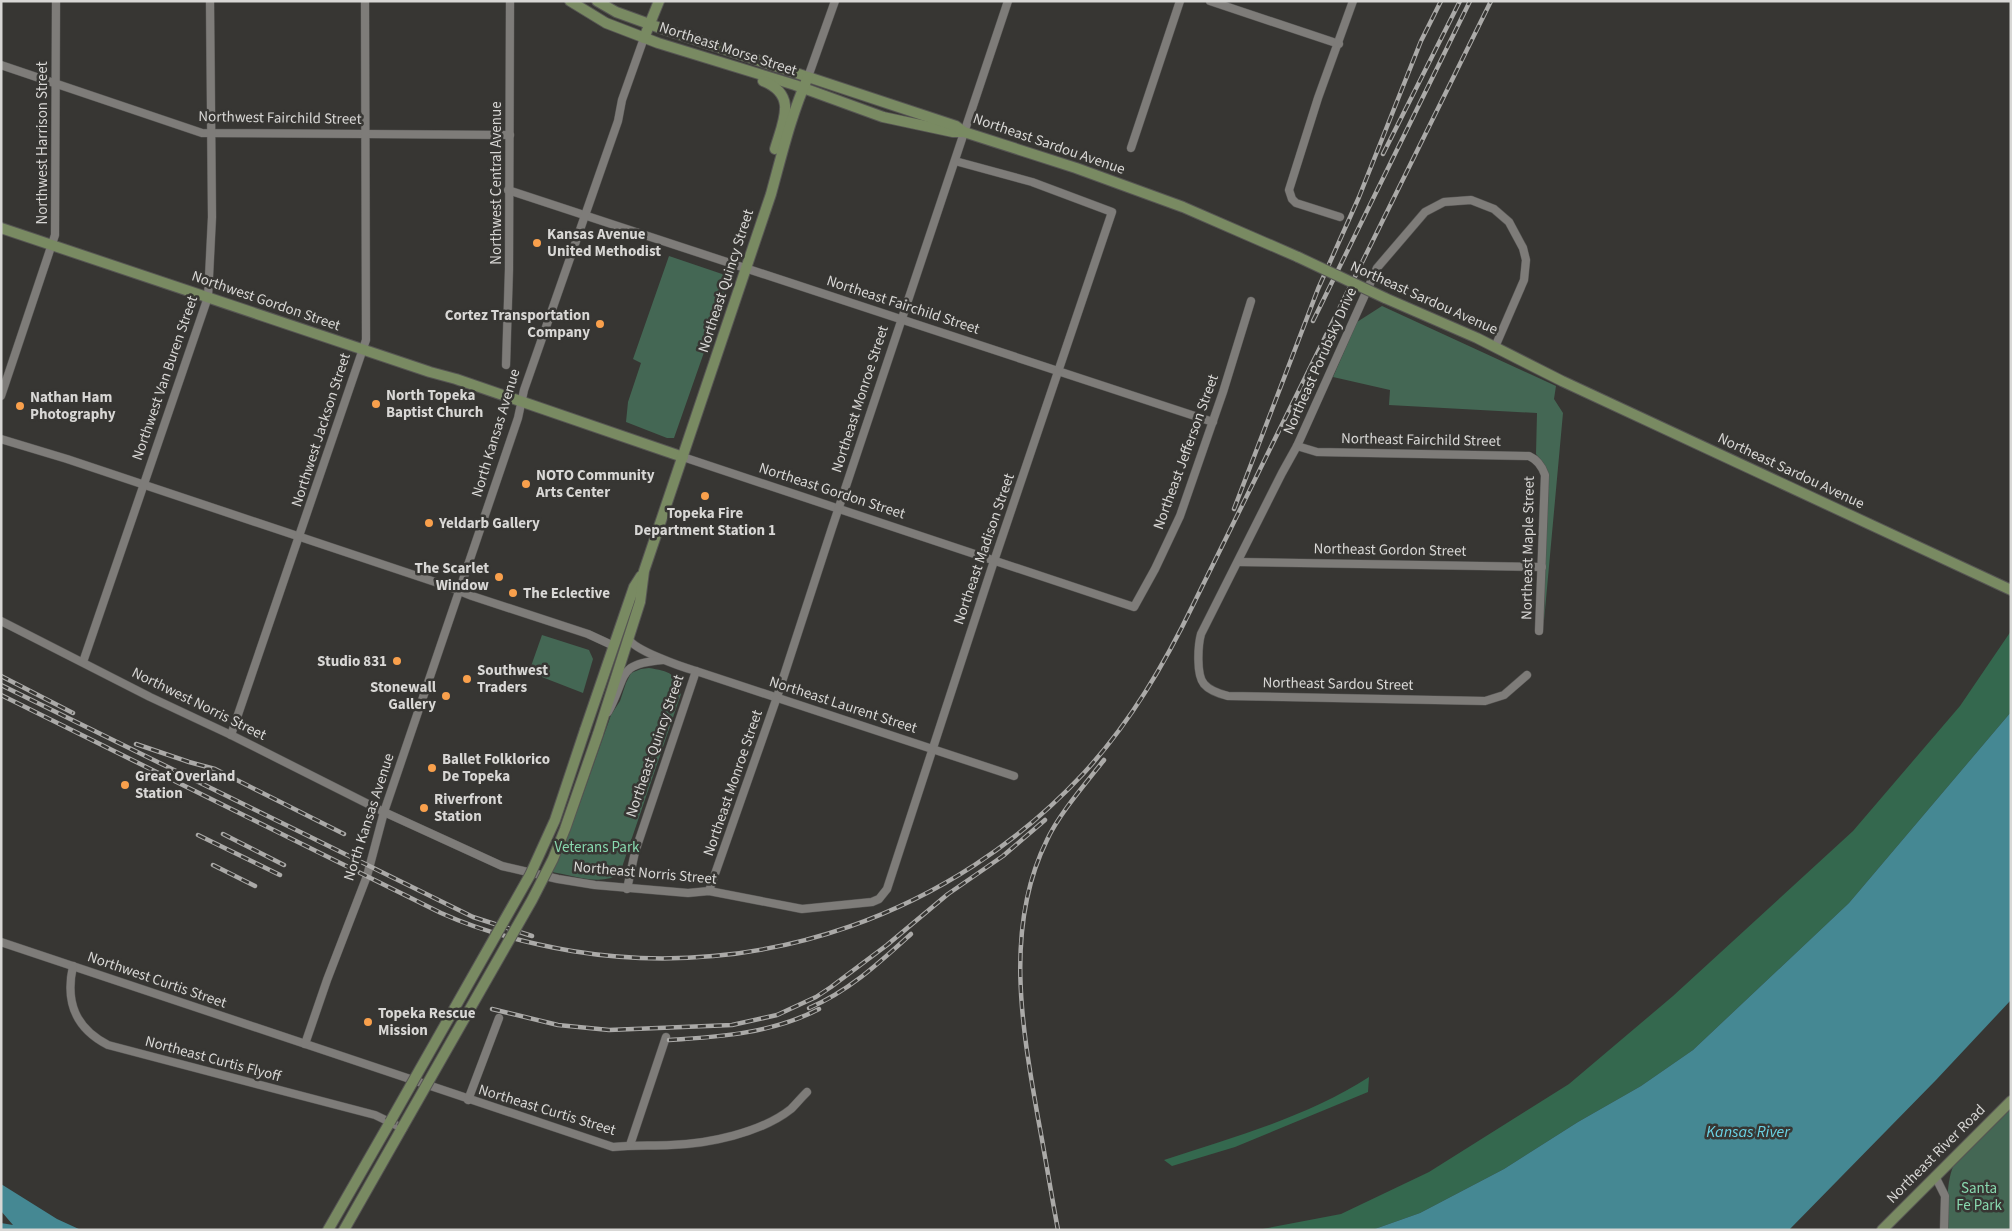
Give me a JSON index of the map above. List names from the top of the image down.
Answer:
{
  "streets": {
    "main road": [
      "Northeast Morse Street",
      "Northeast Sardou Avenue",
      "Northeast Quincy Street",
      "Northwest Gordon Street",
      "North Kansas Avenue",
      "Northeast Gordon Street",
      "Northeast River Road"
    ],
    "street": [
      "Northwest Fairchild Street",
      "Northwest Harrison Street",
      "Northwest Central Avenue",
      "Northeast Fairchild Street",
      "Northeast Porubsky Drive",
      "Northwest Van Buren Street",
      "Northeast Monroe Street",
      "Northwest Jackson Street",
      "Northeast Jefferson Street",
      "Northeast Maple Street",
      "Northeast Madison Street",
      "Northeast Sardou Street",
      "Northwest Norris Street",
      "Northeast Laurent Street",
      "Northeast Norris Street",
      "Northwest Curtis Street",
      "Northeast Curtis Flyoff",
      "Northeast Curtis Street"
    ]
  },
  "crossings": [
    ["Northeast Morse Street", "Northeast Sardou Avenue"],
    ["Northeast Morse Street", "Northeast Quincy Street"],
    ["Northeast Morse Street", "Northeast Monroe Street"],
    ["Northeast Morse Street", "North Kansas Avenue"],
    ["Northwest Fairchild Street", "Northwest Harrison Street"],
    ["Northwest Fairchild Street", "Northwest Central Avenue"],
    ["Northwest Fairchild Street", "Northwest Van Buren Street"],
    ["Northwest Fairchild Street", "Northwest Jackson Street"],
    ["Northwest Harrison Street", "Northwest Gordon Street"],
    ["Northeast Sardou Avenue", "Northeast Quincy Street"],
    ["Northeast Sardou Avenue", "Northeast Porubsky Drive"],
    ["Northeast Sardou Avenue", "Northeast Monroe Street"],
    ["Northeast Quincy Street", "Northeast Fairchild Street"],
    ["Northeast Quincy Street", "Northeast Gordon Street"],
    ["Northeast Quincy Street", "Northeast Laurent Street"],
    ["Northeast Quincy Street", "Northeast Norris Street"],
    ["Northeast Quincy Street", "Northeast Curtis Flyoff"],
    ["Northwest Gordon Street", "Northwest Van Buren Street"],
    ["Northwest Gordon Street", "Northwest Jackson Street"],
    ["Northwest Gordon Street", "North Kansas Avenue"],
    ["Northwest Gordon Street", "Northeast Gordon Street"],
    ["Northeast Fairchild Street", "Northeast Porubsky Drive"],
    ["Northeast Fairchild Street", "Northeast Monroe Street"],
    ["Northeast Fairchild Street", "North Kansas Avenue"],
    ["Northeast Fairchild Street", "Northeast Jefferson Street"],
    ["Northeast Fairchild Street", "Northeast Maple Street"],
    ["Northeast Fairchild Street", "Northeast Madison Street"],
    ["Northeast Porubsky Drive", "Northeast Gordon Street"],
    ["Northeast Porubsky Drive", "Northeast Sardou Street"],
    ["Northwest Van Buren Street", "Northwest Norris Street"],
    ["Northeast Monroe Street", "Northeast Gordon Street"],
    ["Northeast Monroe Street", "Northeast Madison Street"],
    ["Northeast Monroe Street", "Northeast Laurent Street"],
    ["Northeast Monroe Street", "Northeast Norris Street"],
    ["Northwest Jackson Street", "Northwest Norris Street"],
    ["North Kansas Avenue", "Northeast Gordon Street"],
    ["North Kansas Avenue", "Northwest Norris Street"],
    ["North Kansas Avenue", "Northeast Norris Street"],
    ["North Kansas Avenue", "Northwest Curtis Street"],
    ["North Kansas Avenue", "Northeast Curtis Street"],
    ["Northeast Jefferson Street", "Northeast Gordon Street"],
    ["Northeast Gordon Street", "Northeast Maple Street"],
    ["Northeast Gordon Street", "Northeast Madison Street"],
    ["Northeast Madison Street", "Northeast Laurent Street"],
    ["Northeast Madison Street", "Northeast Norris Street"],
    ["Northwest Norris Street", "Northeast Norris Street"],
    ["Northwest Curtis Street", "Northeast Curtis Flyoff"],
    ["Northwest Curtis Street", "Northeast Curtis Street"]
  ],
  "water": ["Kansas River"],
  "parks": ["Veterans Park", "Santa Fe Park"],
  "places": [
    "Kansas Avenue United Methodist",
    "Cortez Transportation Company",
    "North Topeka Baptist Church",
    "Nathan Ham Photography",
    "NOTO Community Arts Center",
    "Topeka Fire Department Station 1",
    "Yeldarb Gallery",
    "The Scarlet Window",
    "The Eclective",
    "Studio 831",
    "Southwest Traders",
    "Stonewall Gallery",
    "Ballet Folklorico De Topeka",
    "Great Overland Station",
    "Riverfront Station",
    "Topeka Rescue Mission"
  ]
}
